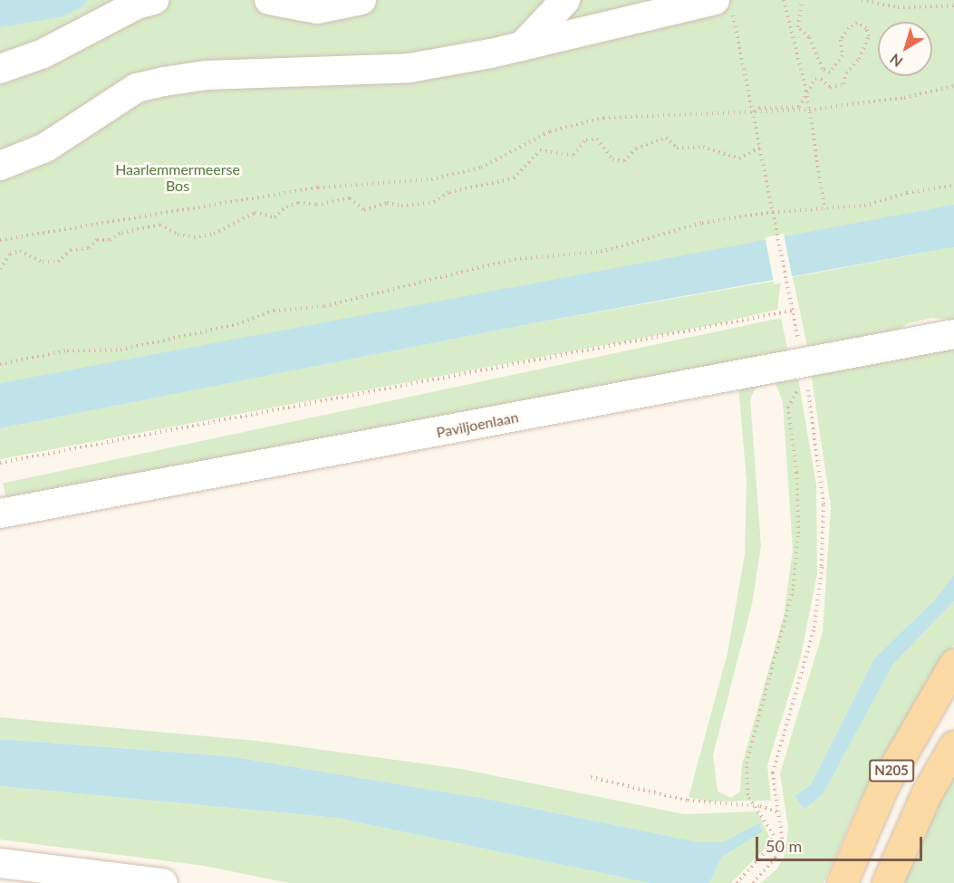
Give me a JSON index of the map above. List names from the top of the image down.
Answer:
{
  "streets": {
    "main road": ["N205"],
    "street": ["Paviljoenlaan"]
  },
  "parks": ["Haarlemmermeerse Bos"],
  "scale_bar": "50 m",
  "north": "bottom left"
}
